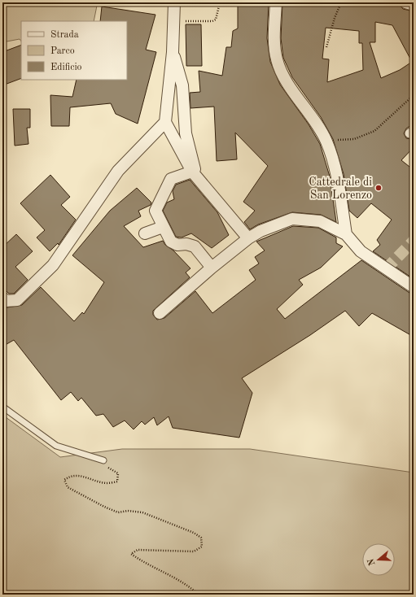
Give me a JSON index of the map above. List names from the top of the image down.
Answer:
{
  "places": ["Cattedrale di San Lorenzo"],
  "legend": ["Strada", "Parco", "Edificio"],
  "north": "left"
}
